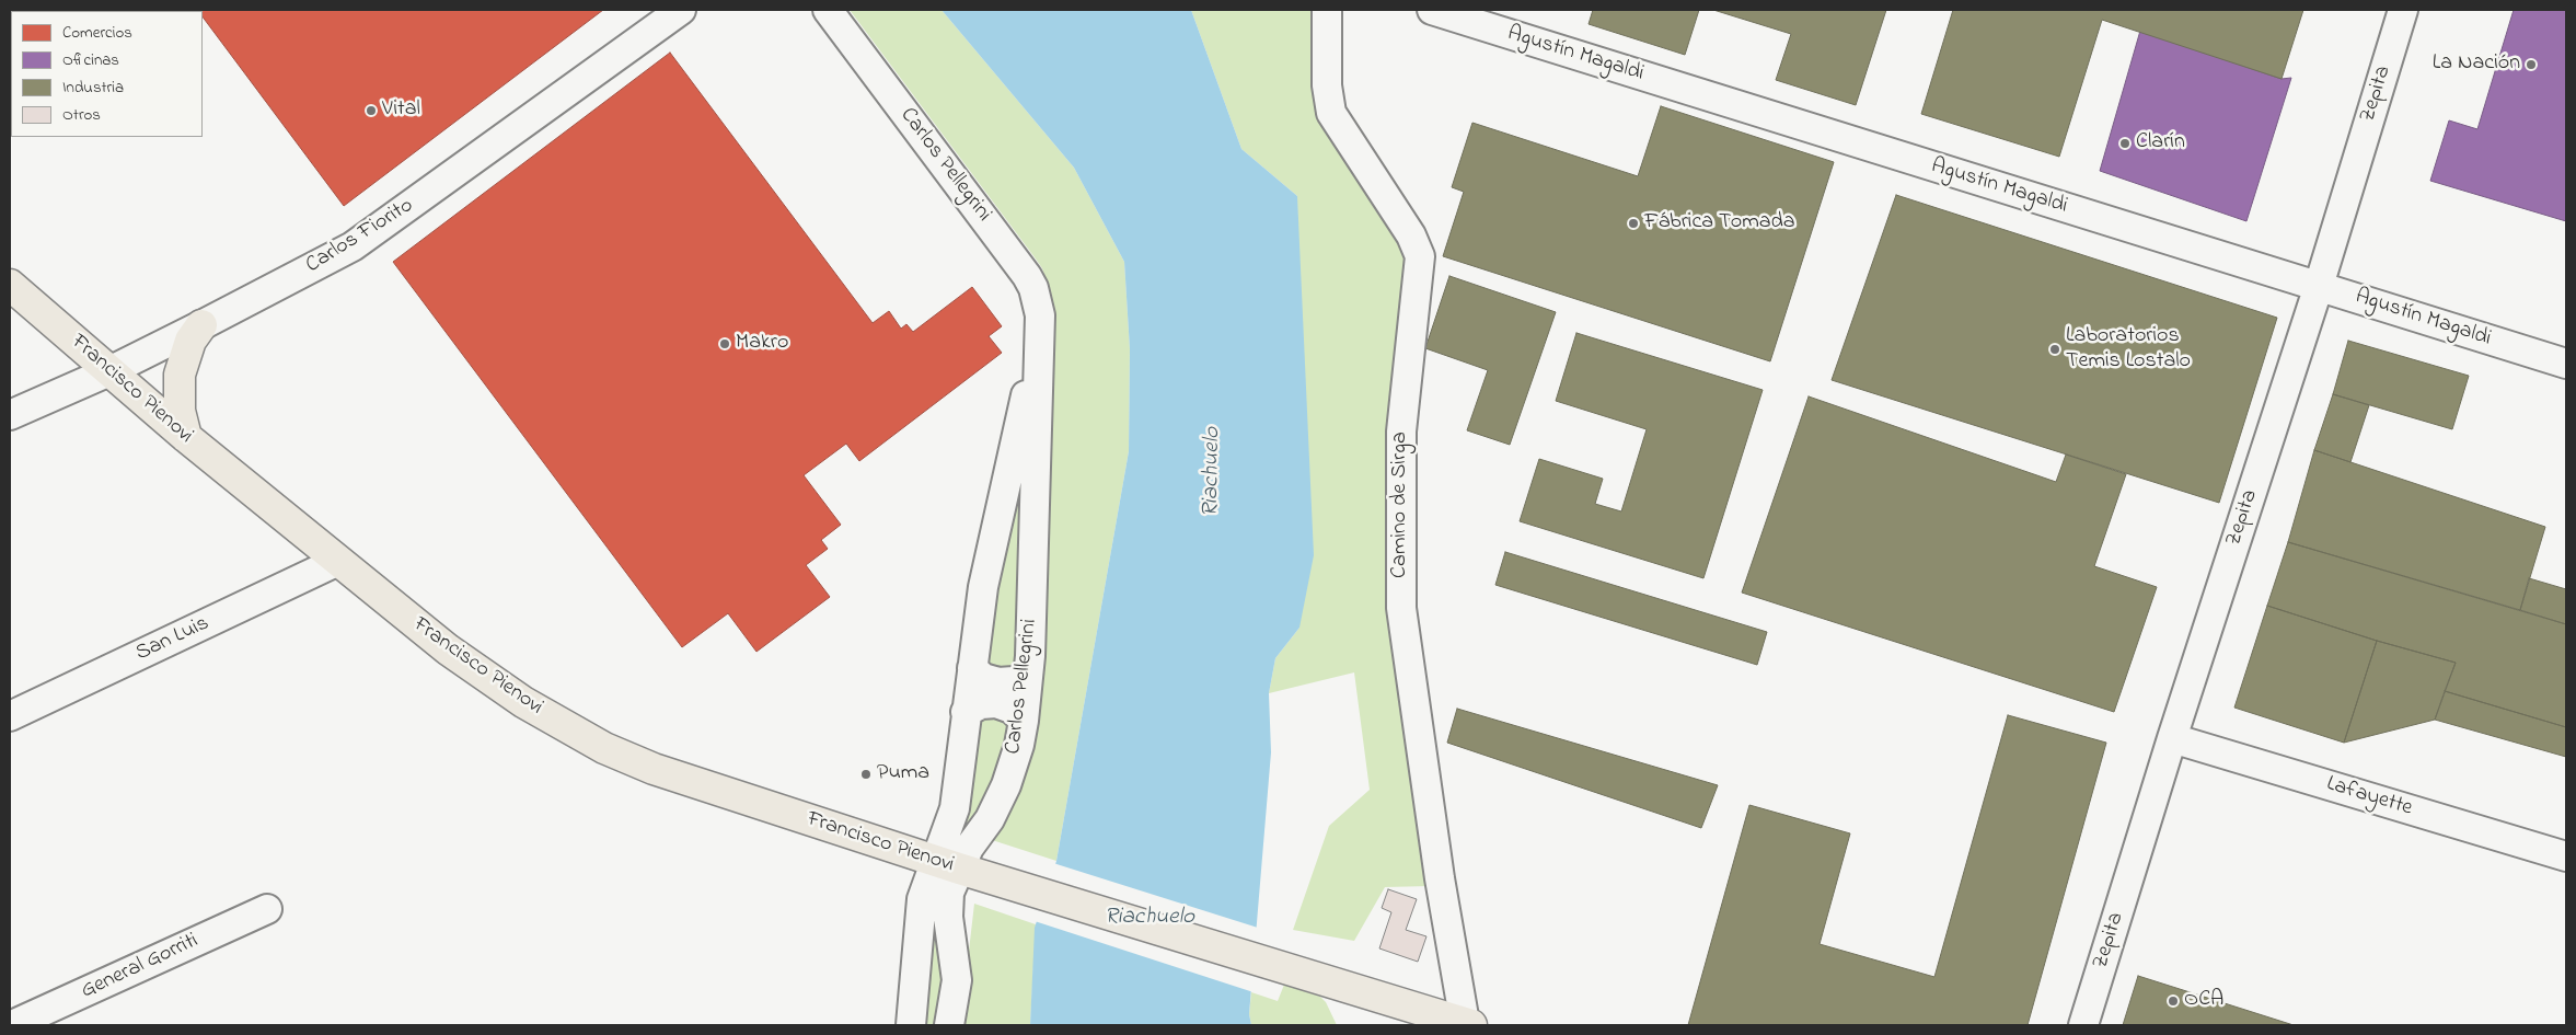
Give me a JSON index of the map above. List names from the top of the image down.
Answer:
{
  "streets": {
    "main road": ["Francisco Pienovi"],
    "street": [
      "Agustín Magaldi",
      "Zepita",
      "Carlos Pellegrini",
      "Carlos Fiorito",
      "Camino de Sirga",
      "San Luis",
      "Lafayette",
      "General Gorriti"
    ]
  },
  "crossings": [
    ["Agustín Magaldi", "Zepita"],
    ["Zepita", "Lafayette"],
    ["Carlos Pellegrini", "Francisco Pienovi"],
    ["Carlos Fiorito", "Francisco Pienovi"],
    ["Francisco Pienovi", "Camino de Sirga"],
    ["Francisco Pienovi", "San Luis"]
  ],
  "water": ["Riachuelo"],
  "places": [
    "La Nación",
    "Vital",
    "Clarín",
    "Fábrica Tomada",
    "Makro",
    "Laboratorios Temis Lostalo",
    "Puma",
    "OCA"
  ],
  "legend": [
    "Comercios",
    "Oficinas",
    "Industria",
    "Otros"
  ]
}
